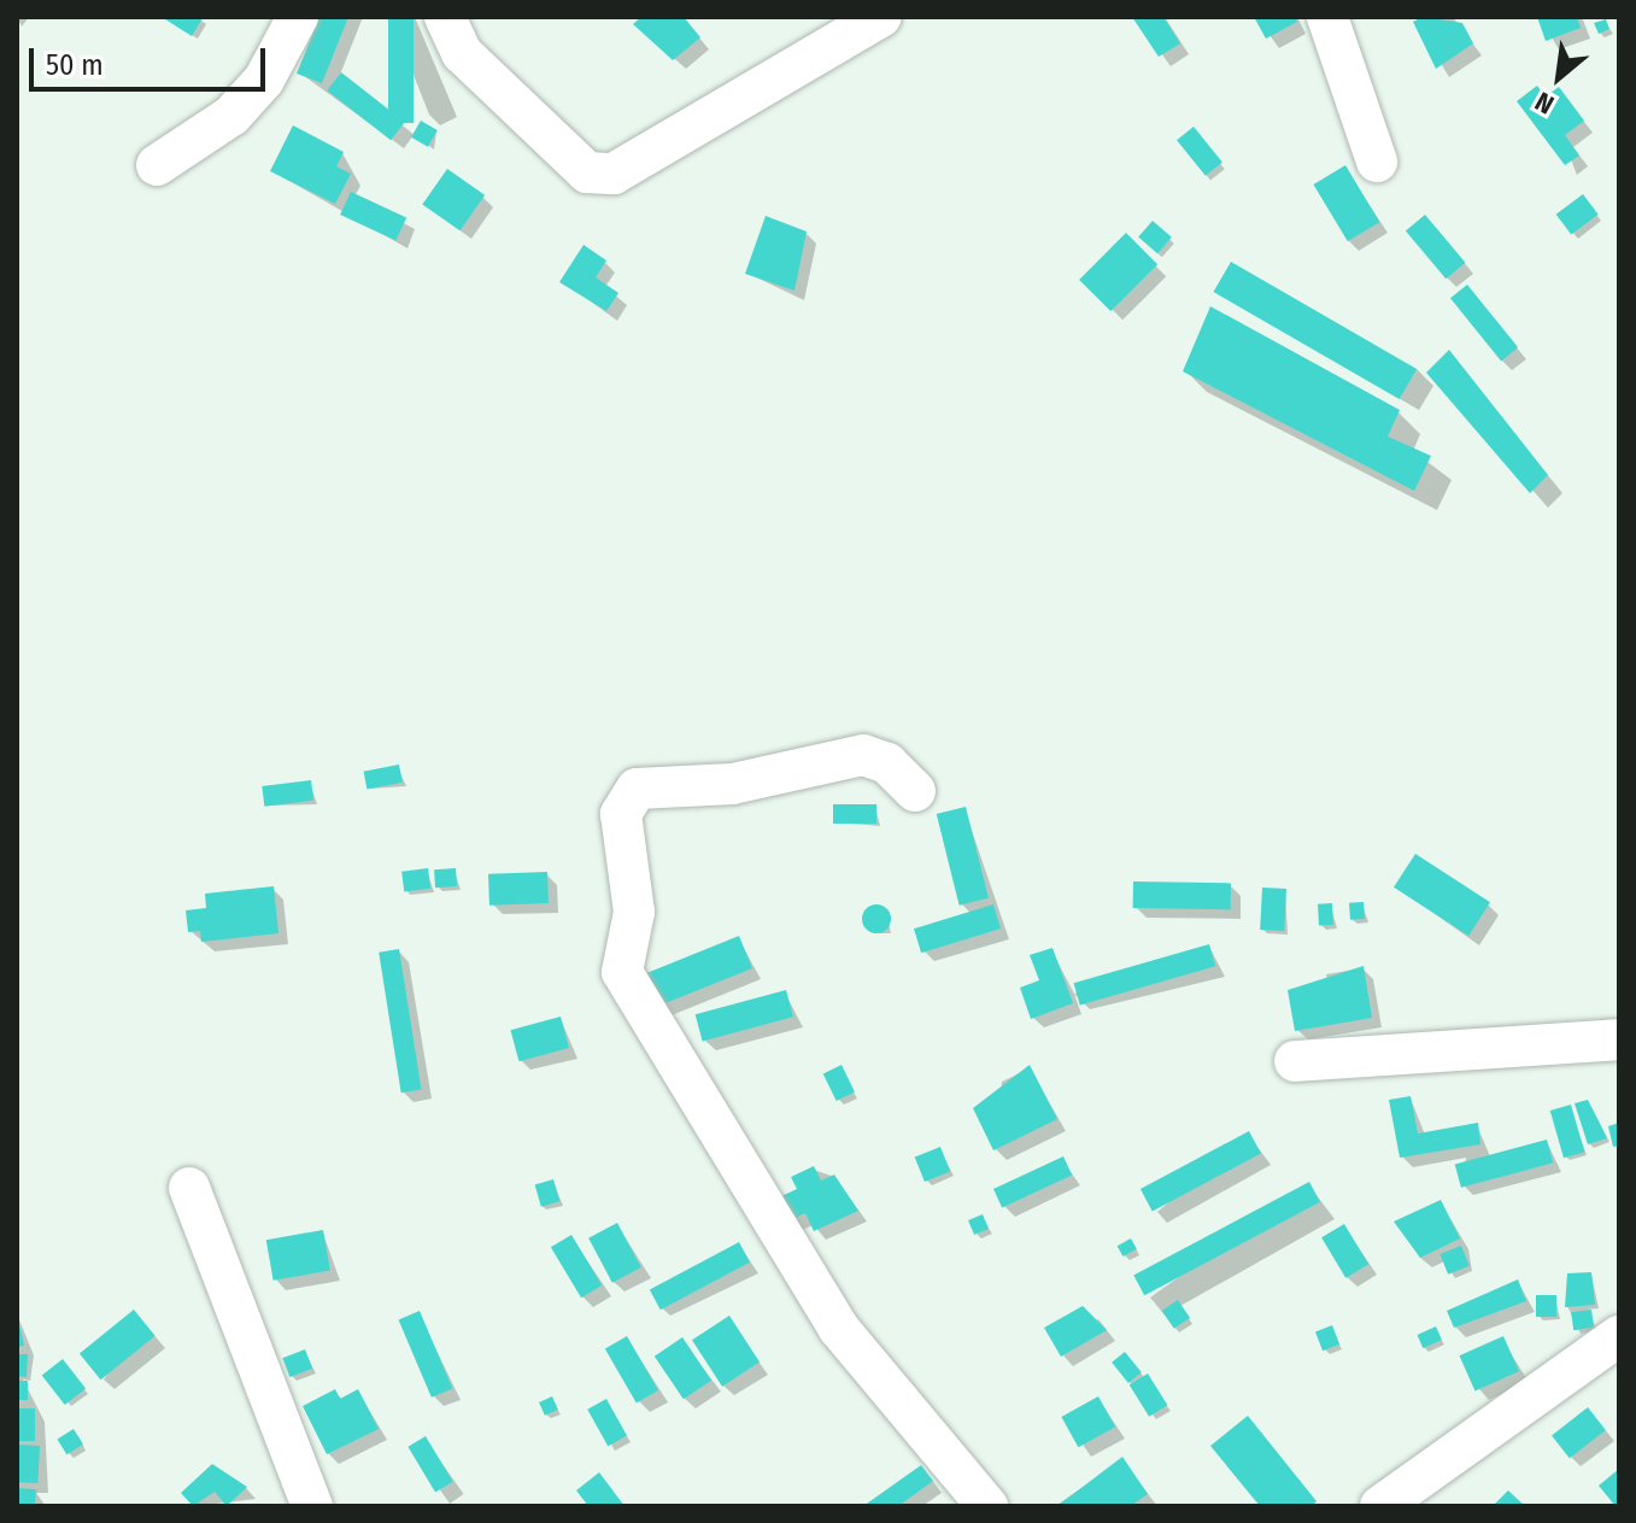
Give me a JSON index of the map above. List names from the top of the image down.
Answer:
{
  "scale_bar": "50 m",
  "north": "bottom left"
}
